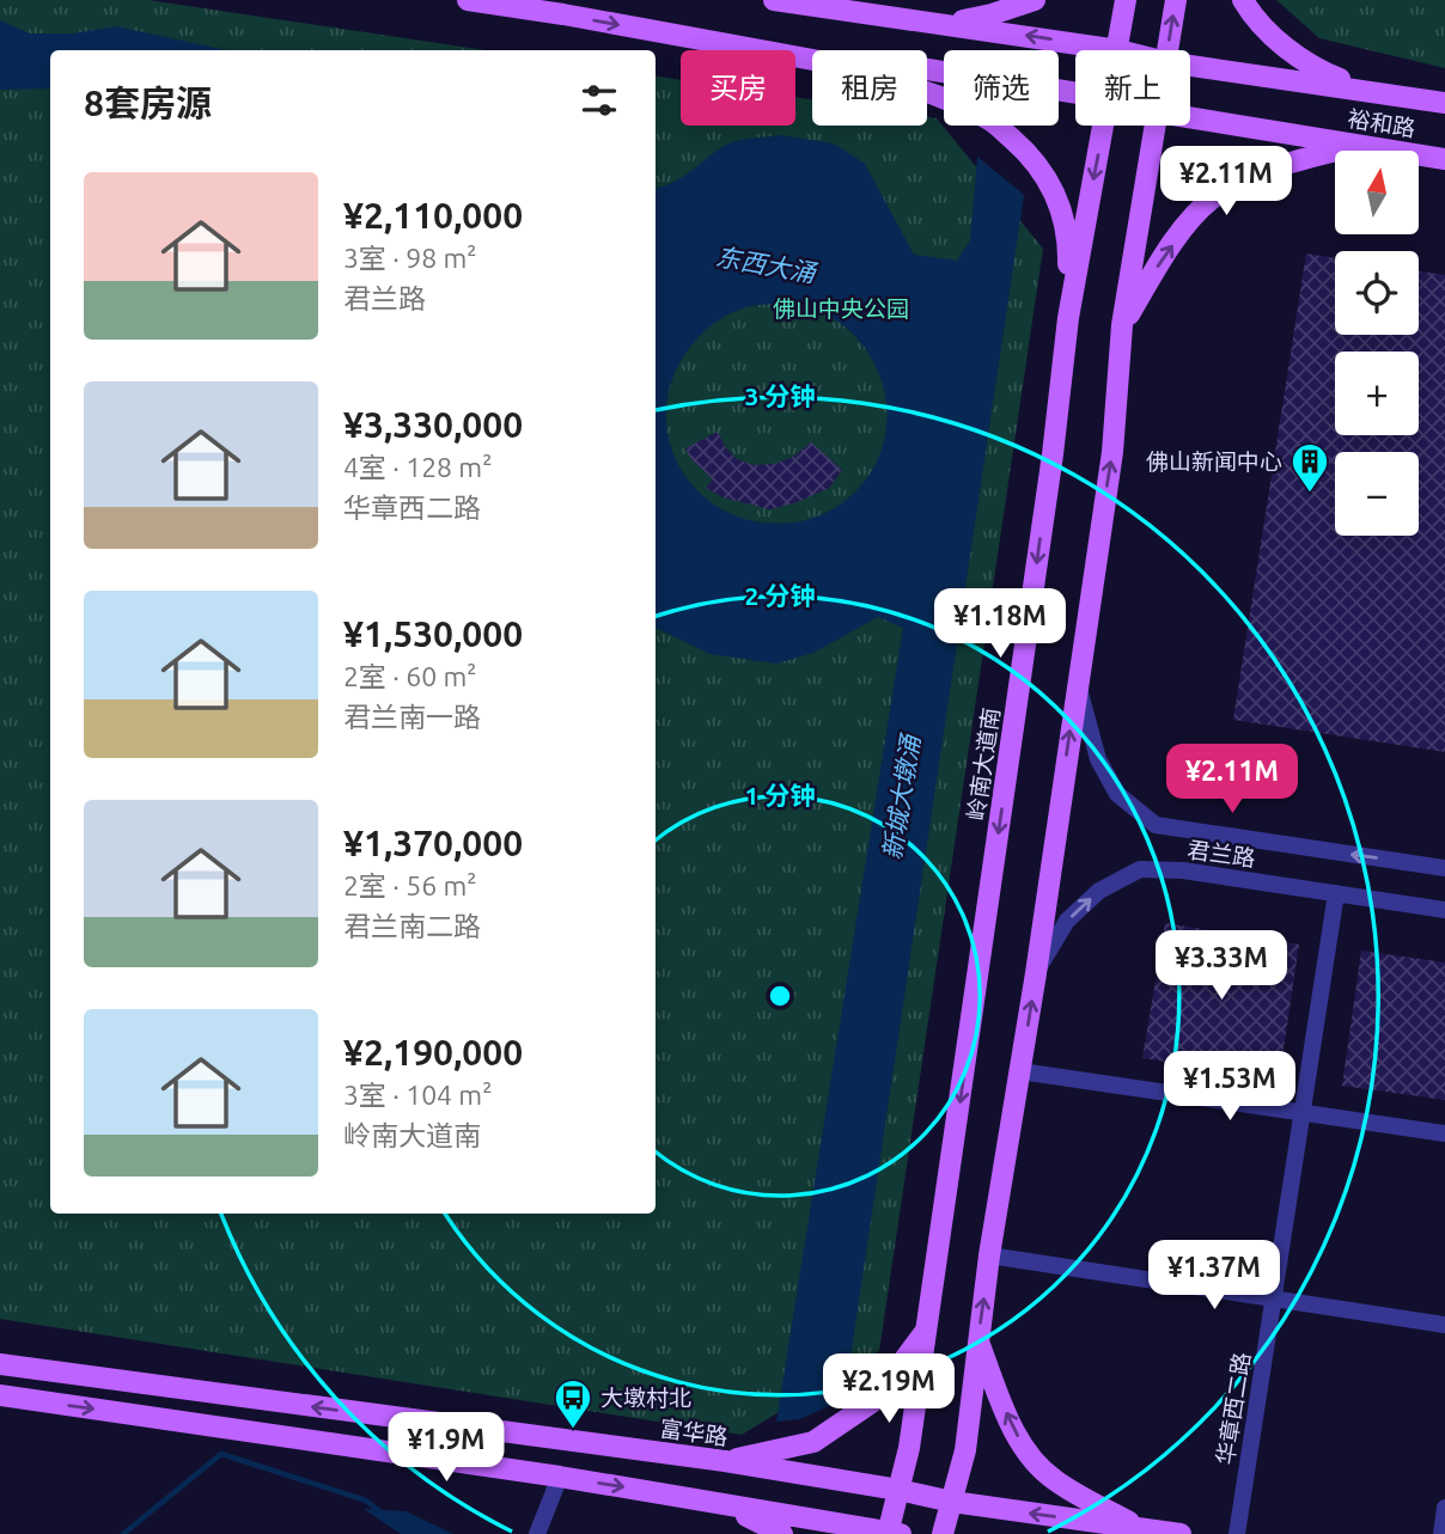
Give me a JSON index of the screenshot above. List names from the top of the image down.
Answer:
{
  "streets": {
    "main road": ["裕和路", "岭南大道南", "富华路"],
    "street": ["君兰路", "华章西二路"]
  },
  "crossings": [
    ["裕和路", "岭南大道南"],
    ["岭南大道南", "富华路"],
    ["君兰路", "华章西二路"]
  ],
  "water": ["东西大涌", "新城大墩涌"],
  "parks": ["佛山中央公园"],
  "places": {
    "building": ["佛山新闻中心"],
    "bus stop": ["大墩村北"]
  },
  "north": "top",
  "page": {
    "chip": [
      "买房",
      "租房",
      "筛选",
      "新上"
    ],
    "heading": "8套房源",
    "price": [
      "¥2.11M",
      "¥1.18M",
      "¥2.11M",
      "¥3.33M",
      "¥1.53M",
      "¥1.37M",
      "¥2.19M",
      "¥1.9M"
    ],
    "map_buttons": ["+", "−"],
    "list": [
      {
        "name": "¥2,110,000",
        "note": "3室 · 98 m² · 君兰路"
      },
      {
        "name": "¥3,330,000",
        "note": "4室 · 128 m² · 华章西二路"
      },
      {
        "name": "¥1,530,000",
        "note": "2室 · 60 m² · 君兰南一路"
      },
      {
        "name": "¥1,370,000",
        "note": "2室 · 56 m² · 君兰南二路"
      },
      {
        "name": "¥2,190,000",
        "note": "3室 · 104 m² · 岭南大道南"
      }
    ]
  },
  "rings": ["3 分钟", "2 分钟", "1 分钟"]
}
